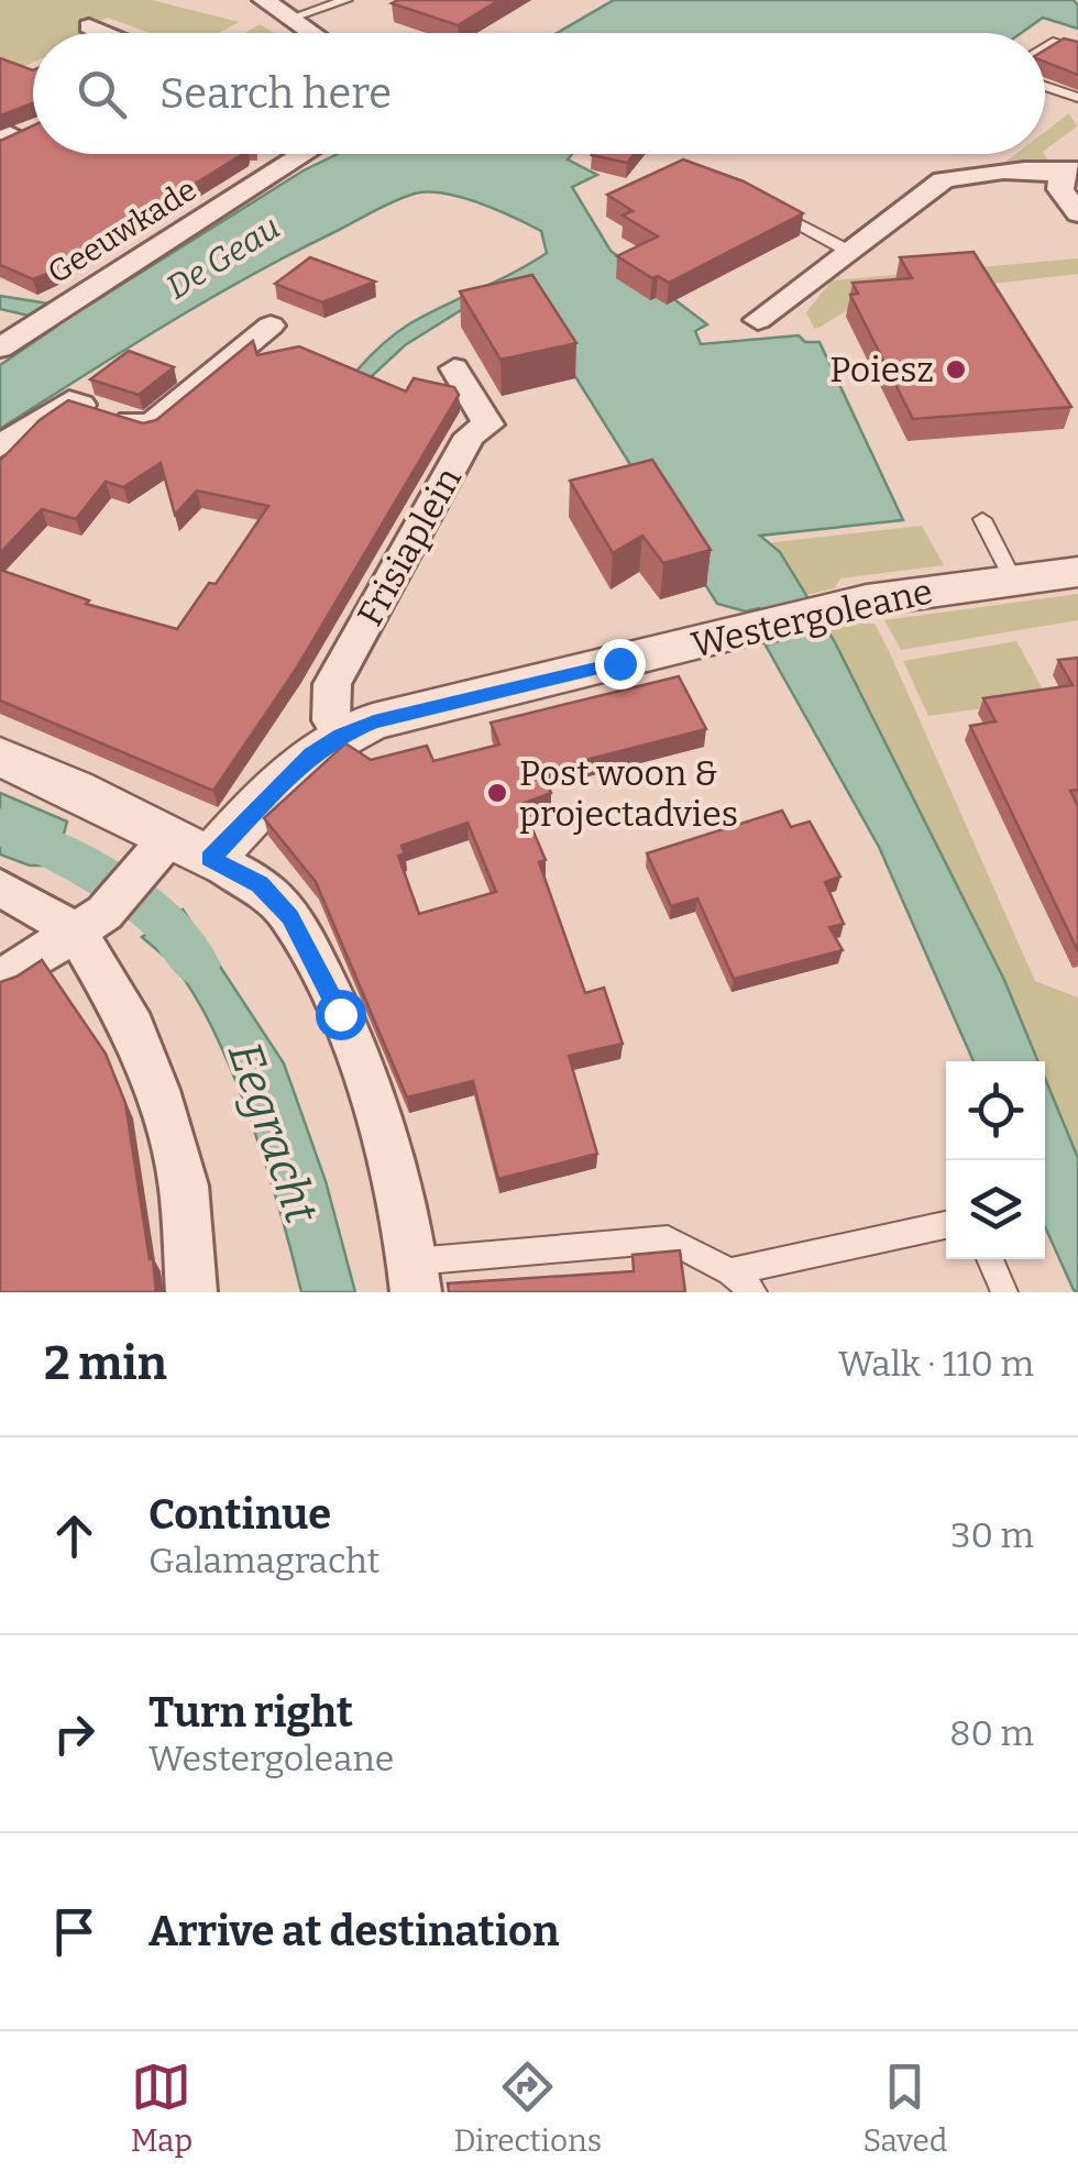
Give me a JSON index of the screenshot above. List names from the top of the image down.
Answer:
{
  "streets": {
    "street": ["Geeuwkade", "Frisiaplein", "Westergoleane"]
  },
  "crossings": [
    ["Frisiaplein", "Westergoleane"]
  ],
  "water": ["De Geau", "Eegracht"],
  "places": ["Poiesz", "Post woon & projectadvies"],
  "page": {
    "search": "Search here",
    "heading": ["2 min", "Walk · 110 m"],
    "list": [
      ["Continue", "Galamagracht", "30 m"],
      ["Turn right", "Westergoleane", "80 m"],
      "Arrive at destination"
    ],
    "nav": ["Map", "Directions", "Saved"]
  }
}
